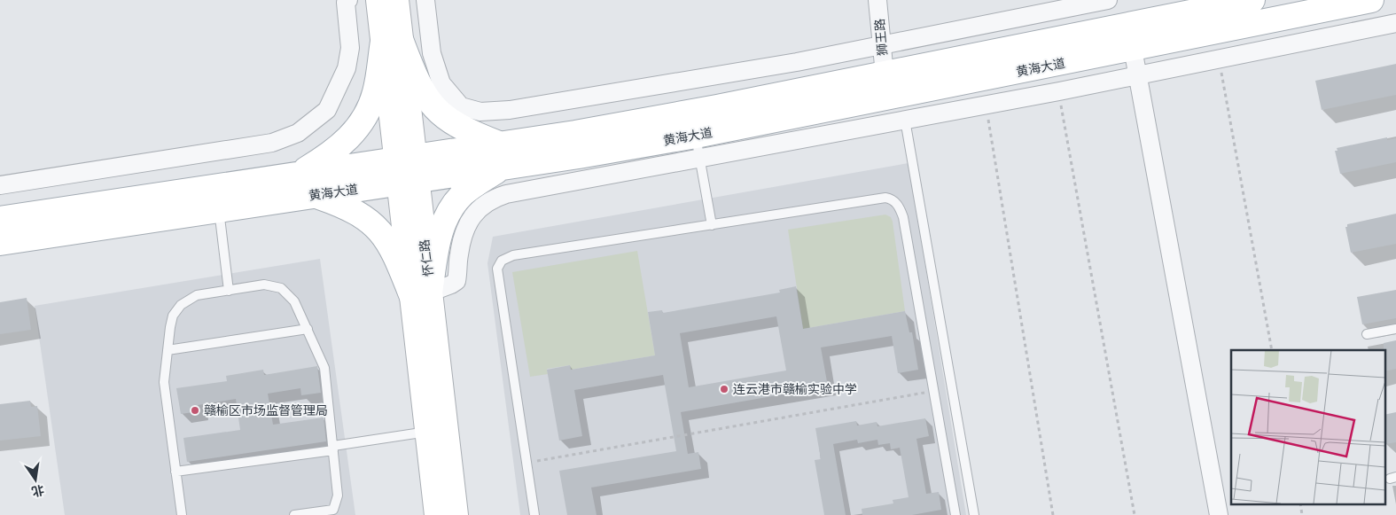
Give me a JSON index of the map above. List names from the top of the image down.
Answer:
{
  "streets": {
    "main road": ["黄海大道", "怀仁路"],
    "street": ["狮王路"]
  },
  "crossings": [
    ["狮王路", "黄海大道"],
    ["黄海大道", "怀仁路"]
  ],
  "places": ["连云港市赣榆实验中学", "赣榆区市场监督管理局"],
  "north": "bottom"
}
